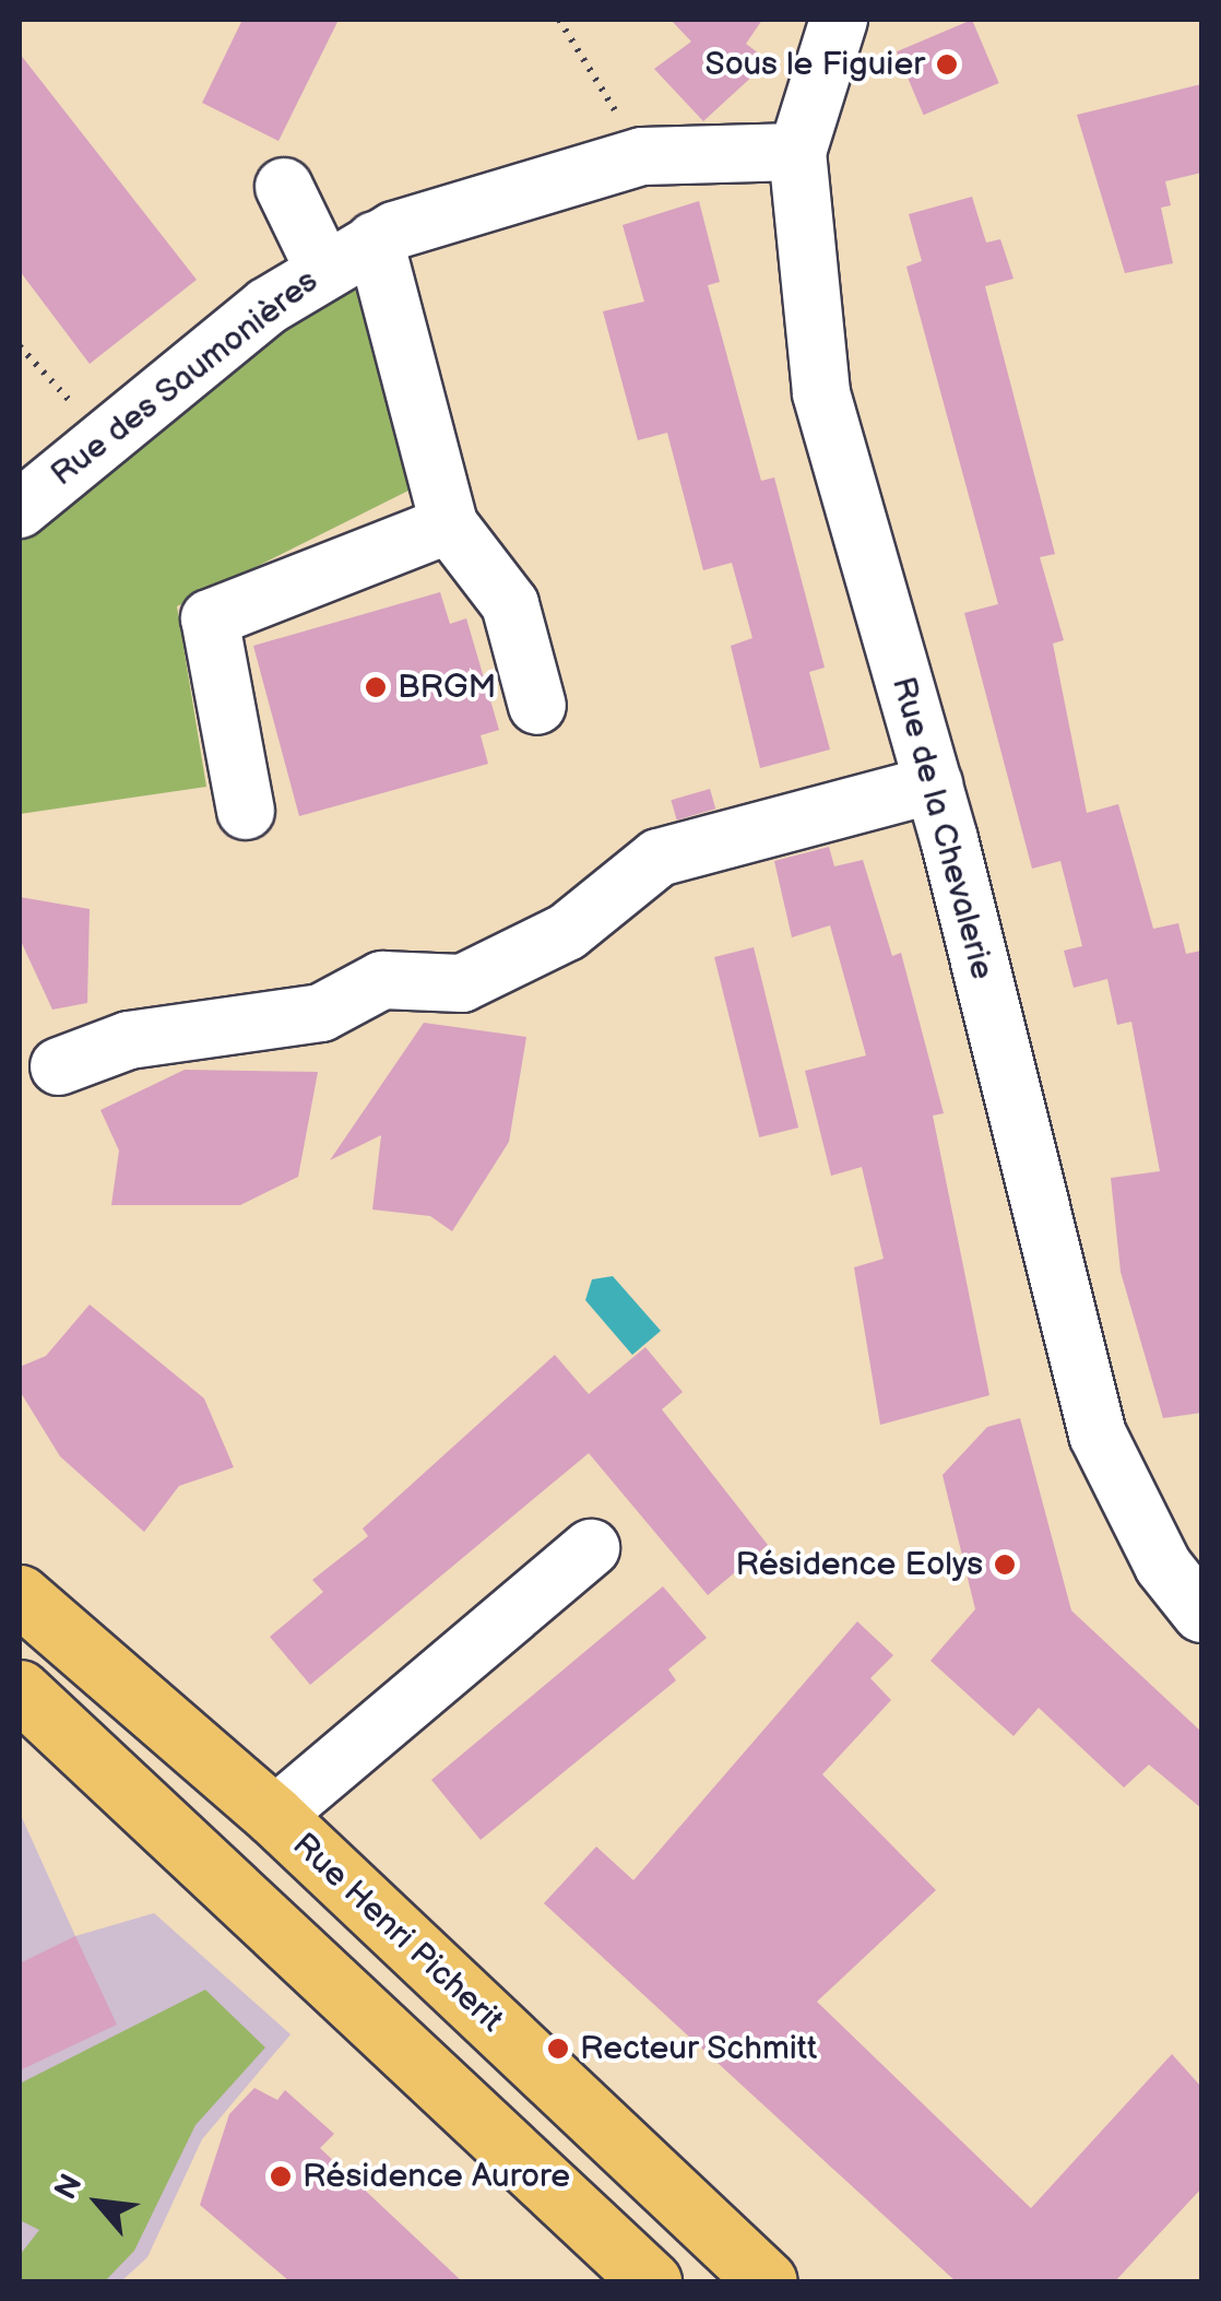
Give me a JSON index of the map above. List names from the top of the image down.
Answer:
{
  "streets": {
    "main road": ["Rue Henri Picherit"],
    "street": ["Rue des Saumonières", "Rue de la Chevalerie"]
  },
  "crossings": [
    ["Rue des Saumonières", "Rue de la Chevalerie"]
  ],
  "places": [
    "Sous le Figuier",
    "BRGM",
    "Résidence Eolys",
    "Recteur Schmitt",
    "Résidence Aurore"
  ],
  "north": "top left"
}
